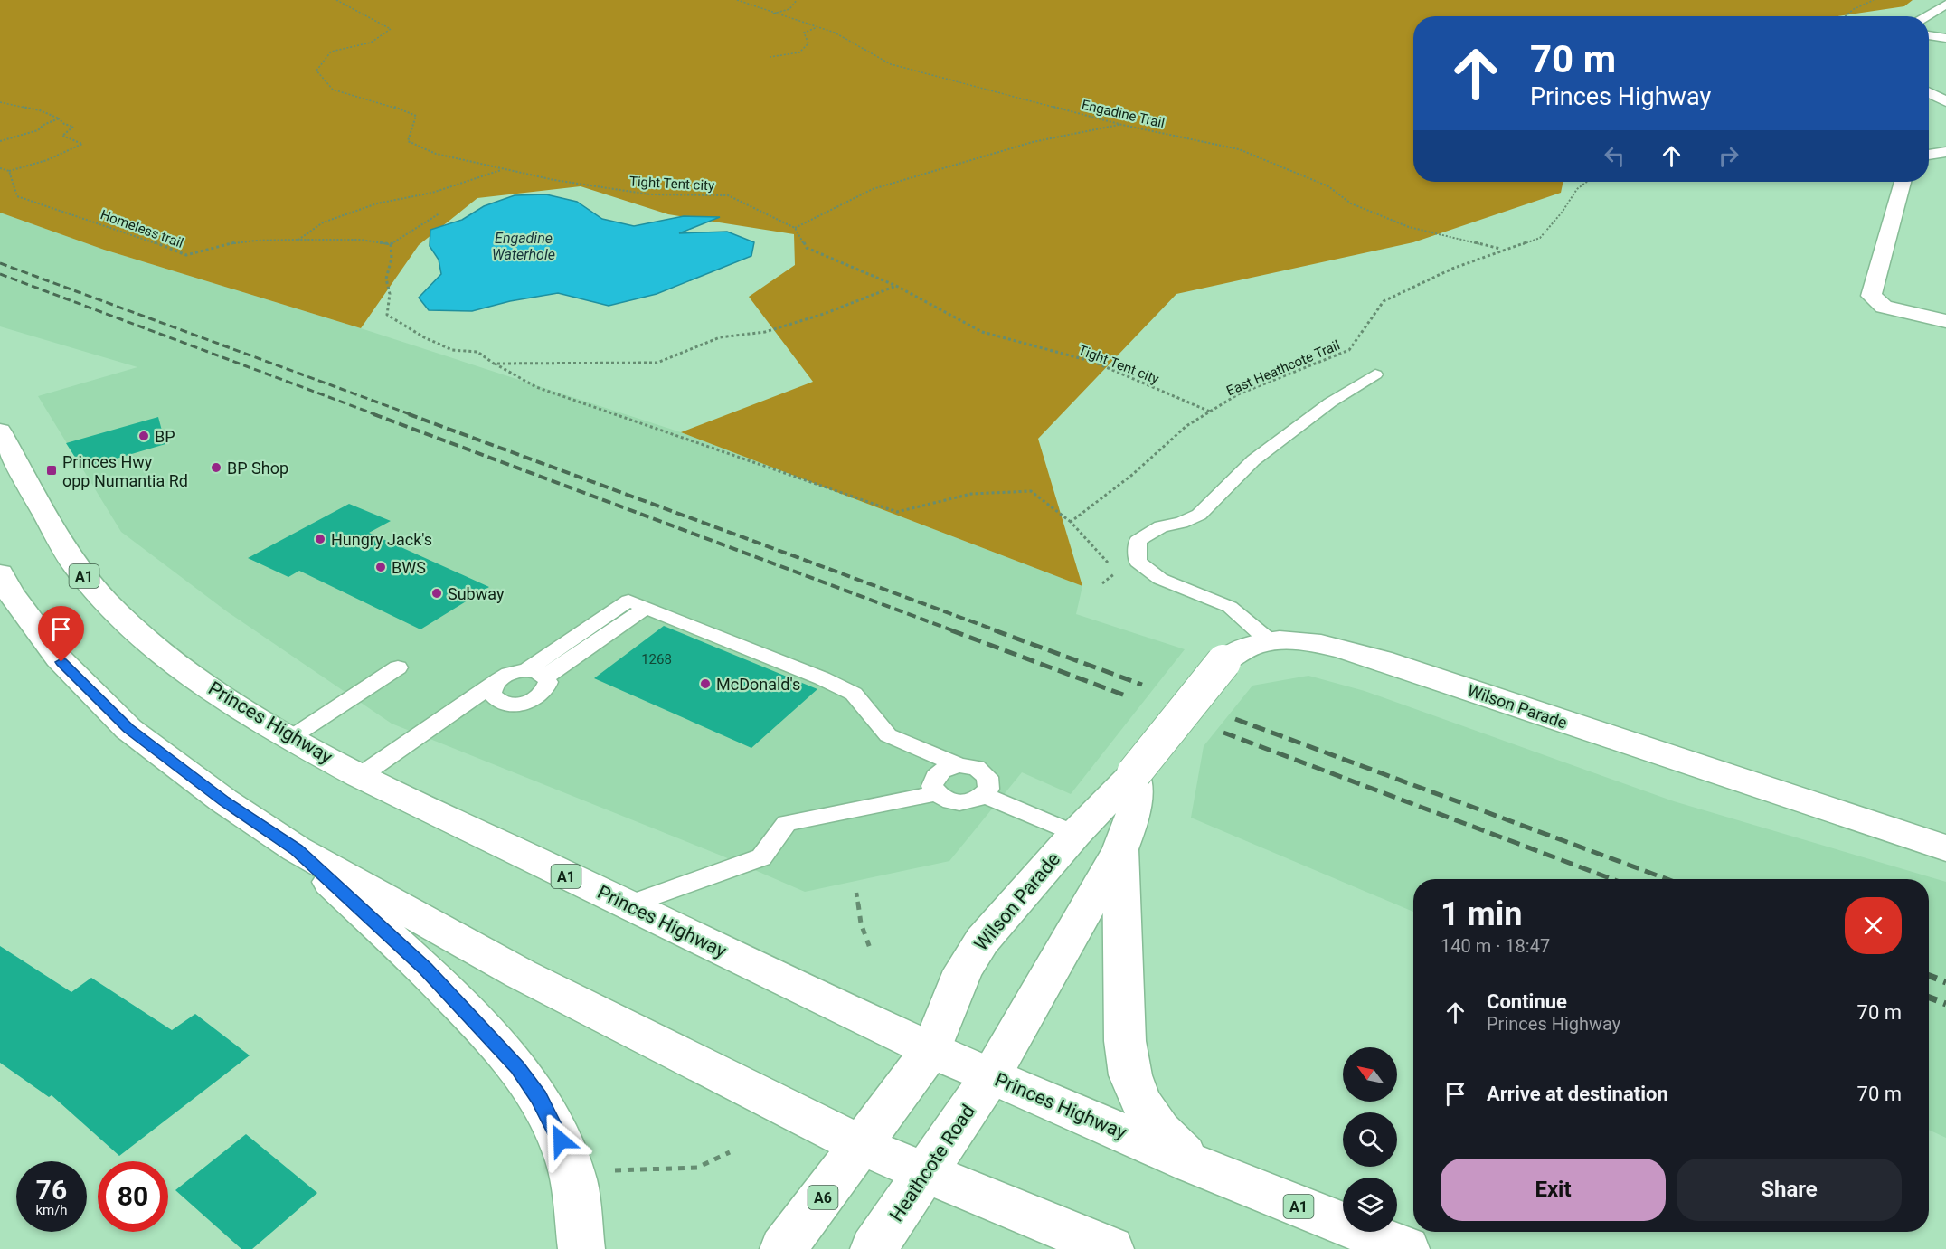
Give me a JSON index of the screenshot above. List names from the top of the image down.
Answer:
{
  "streets": {
    "main road": [
      "A1",
      "Wilson Parade",
      "Princes Highway",
      "Heathcote Road",
      "A6"
    ],
    "path": [
      "Engadine Trail",
      "Tight Tent city",
      "Homeless trail",
      "East Heathcote Trail"
    ]
  },
  "crossings": [
    ["Engadine Trail", "East Heathcote Trail"],
    ["Tight Tent city", "East Heathcote Trail"],
    ["Wilson Parade", "Princes Highway"],
    ["Wilson Parade", "A6"],
    ["Princes Highway", "Heathcote Road"],
    ["Princes Highway", "A6"]
  ],
  "water": ["Engadine Waterhole"],
  "places": {
    "other": [
      "BP",
      "BP Shop",
      "Hungry Jack's",
      "BWS",
      "Subway",
      "McDonald's"
    ],
    "transit": ["Princes Hwy opp Numantia Rd"]
  },
  "house_numbers": ["1268"],
  "north": "top left",
  "page": {
    "turn": ["70 m", "Princes Highway"],
    "heading": ["1 min", "140 m · 18:47"],
    "list": [
      {
        "name": "Continue",
        "note": "Princes Highway",
        "value": "70 m"
      },
      {
        "name": "Arrive at destination",
        "value": "70 m"
      }
    ],
    "buttons": ["Exit", "Share"],
    "speed": "76 km/h",
    "limit": "80"
  }
}
